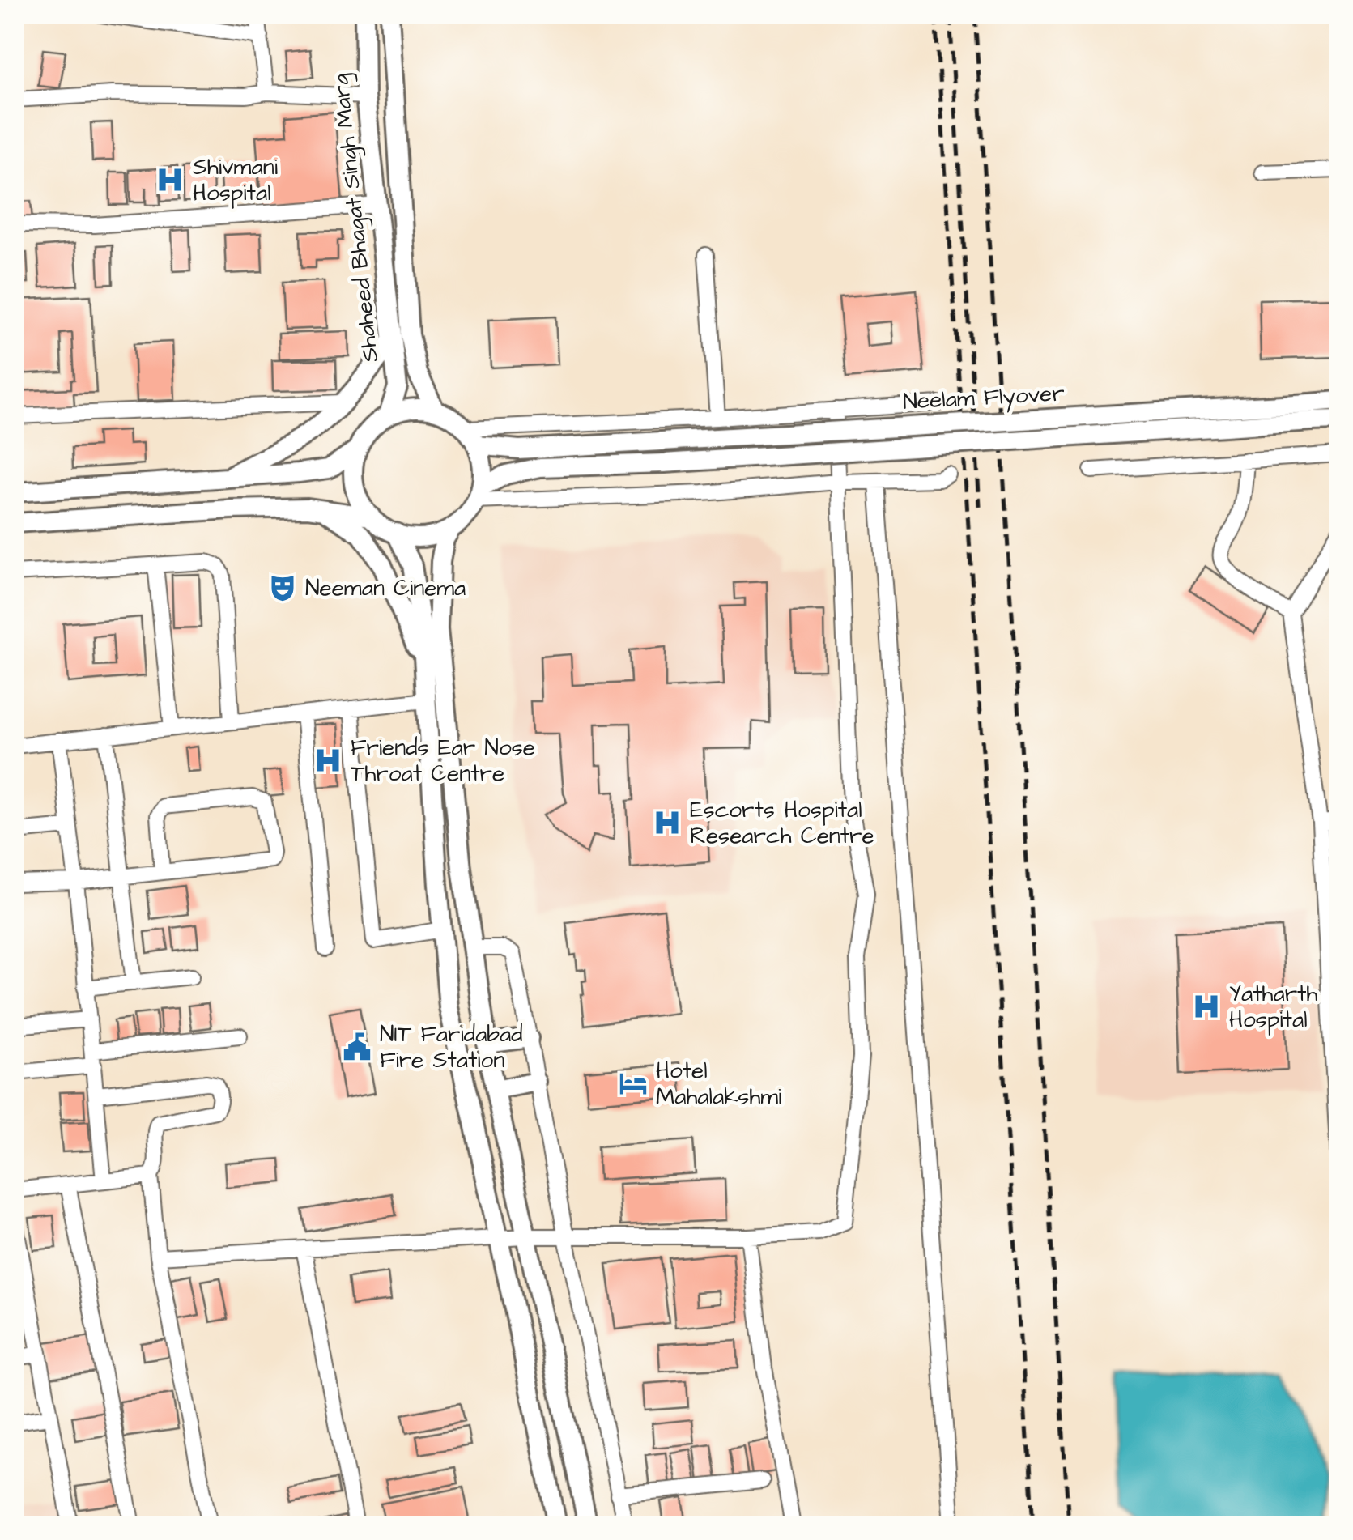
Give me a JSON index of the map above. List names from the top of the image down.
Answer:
{
  "streets": {
    "street": ["Shaheed Bhagat Singh Marg", "Neelam Flyover"]
  },
  "crossings": [
    ["Shaheed Bhagat Singh Marg", "Neelam Flyover"]
  ],
  "places": {
    "hospital": [
      "Shivmani Hospital",
      "Friends Ear Nose Throat Centre",
      "Escorts Hospital Research Centre",
      "Yatharth Hospital"
    ],
    "theatre": ["Neeman Cinema"],
    "public building": ["NIT Faridabad Fire Station"],
    "hotel": ["Hotel Mahalakshmi"]
  }
}
